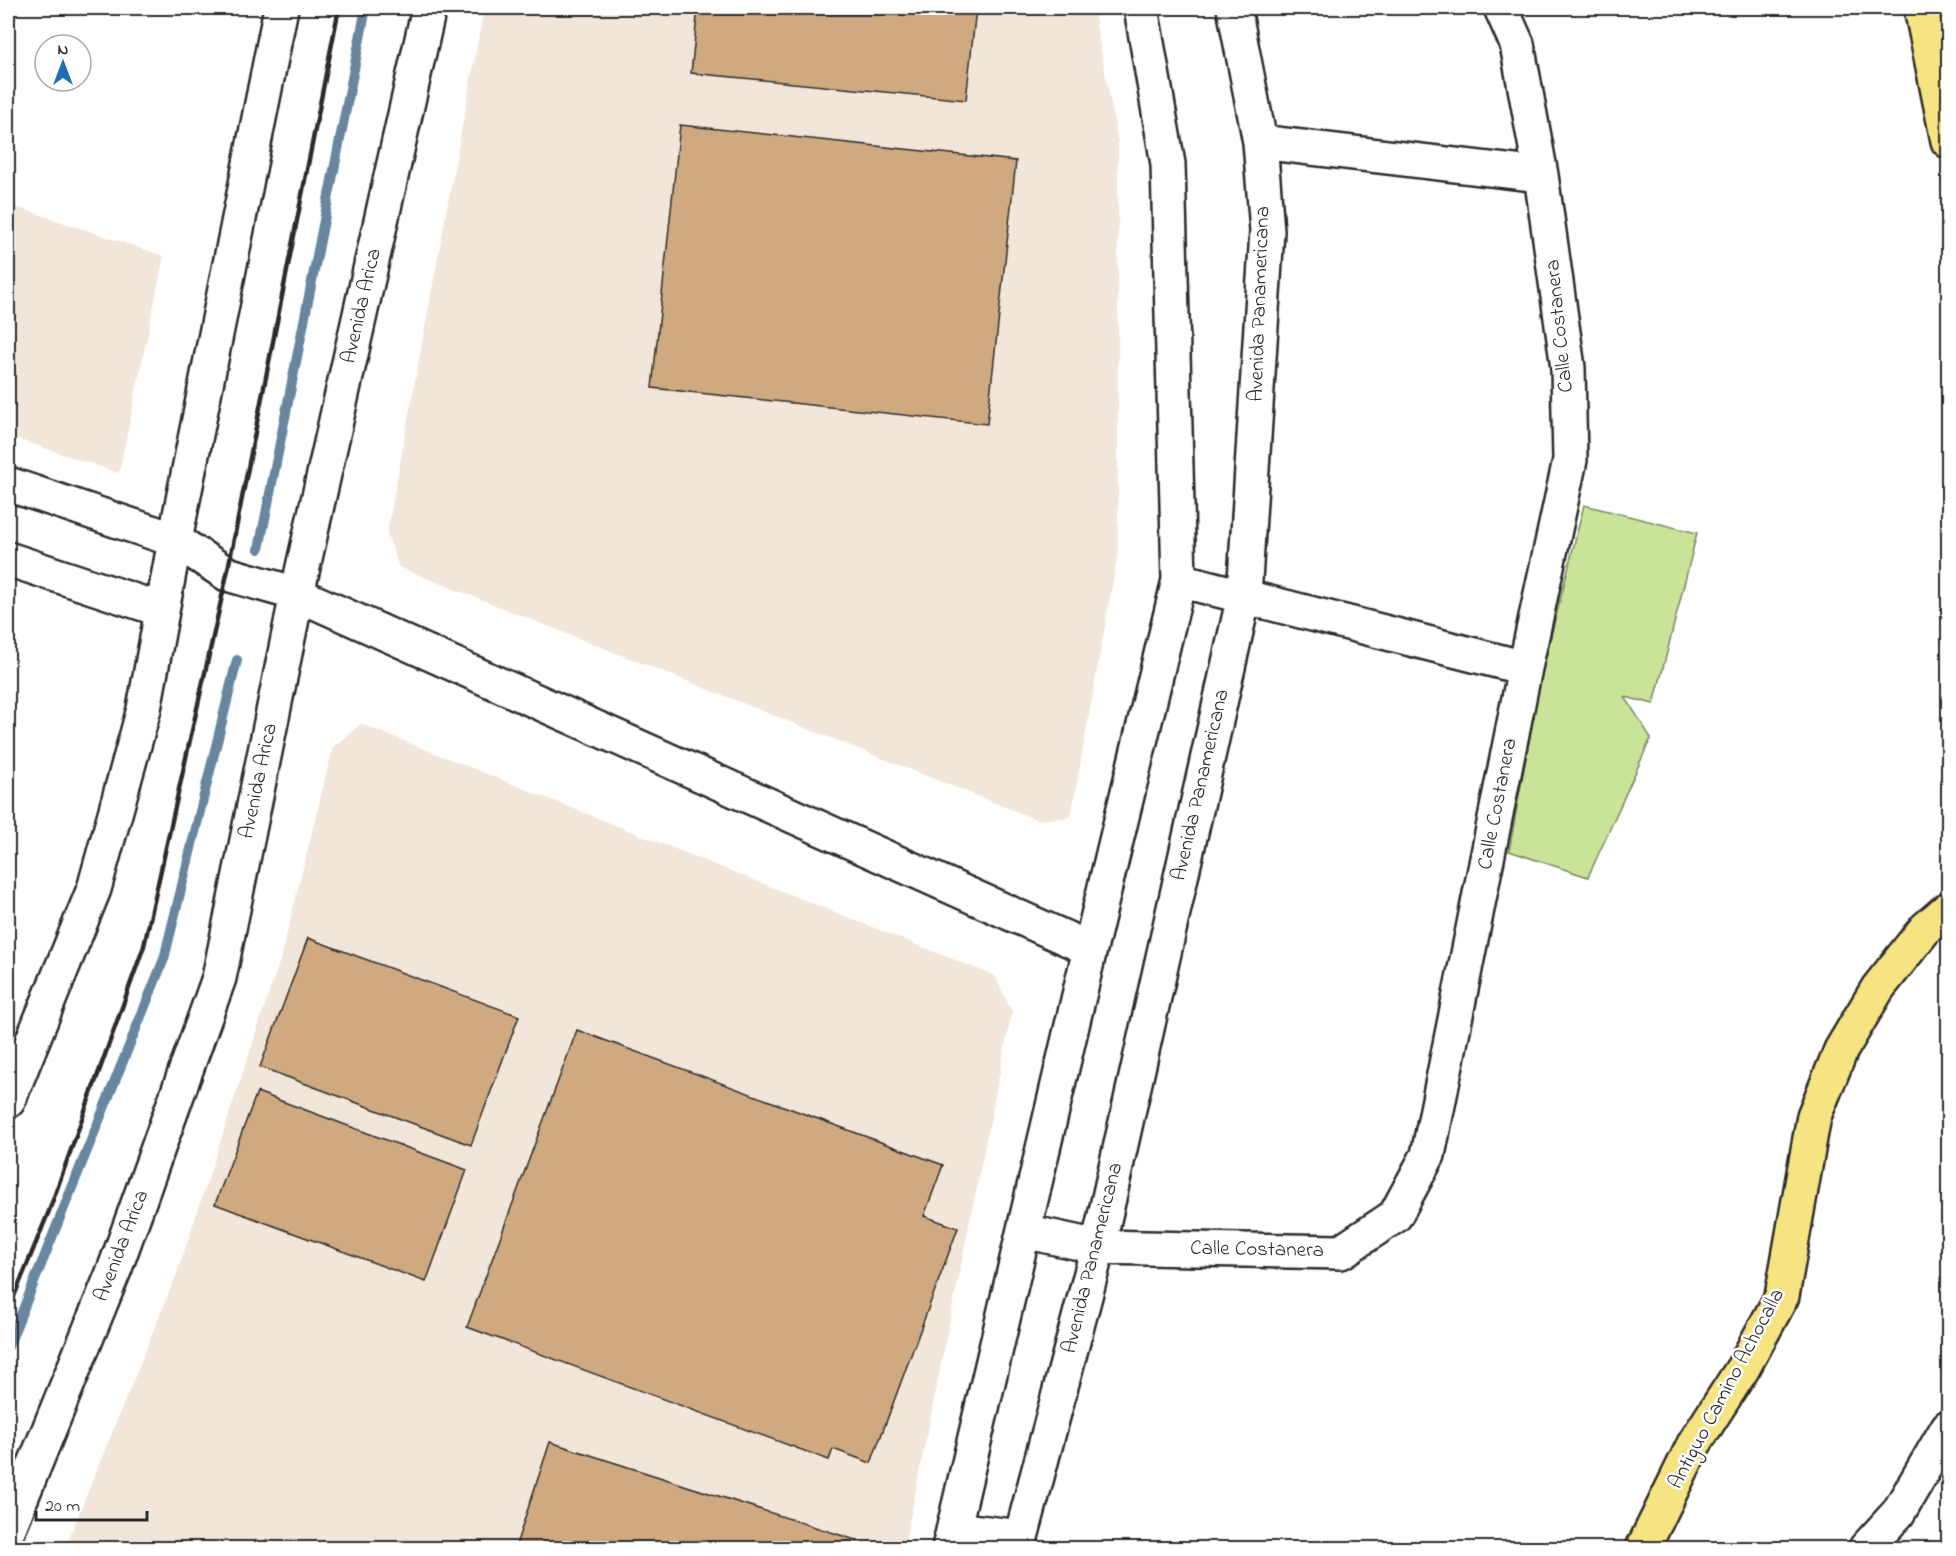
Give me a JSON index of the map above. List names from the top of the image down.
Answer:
{
  "streets": {
    "main road": ["Antiguo Camino Achocalla"],
    "street": ["Avenida Panamericana", "Avenida Arica", "Calle Costanera"]
  },
  "crossings": [
    ["Avenida Panamericana", "Calle Costanera"]
  ],
  "scale_bar": "20 m",
  "north": "top"
}
